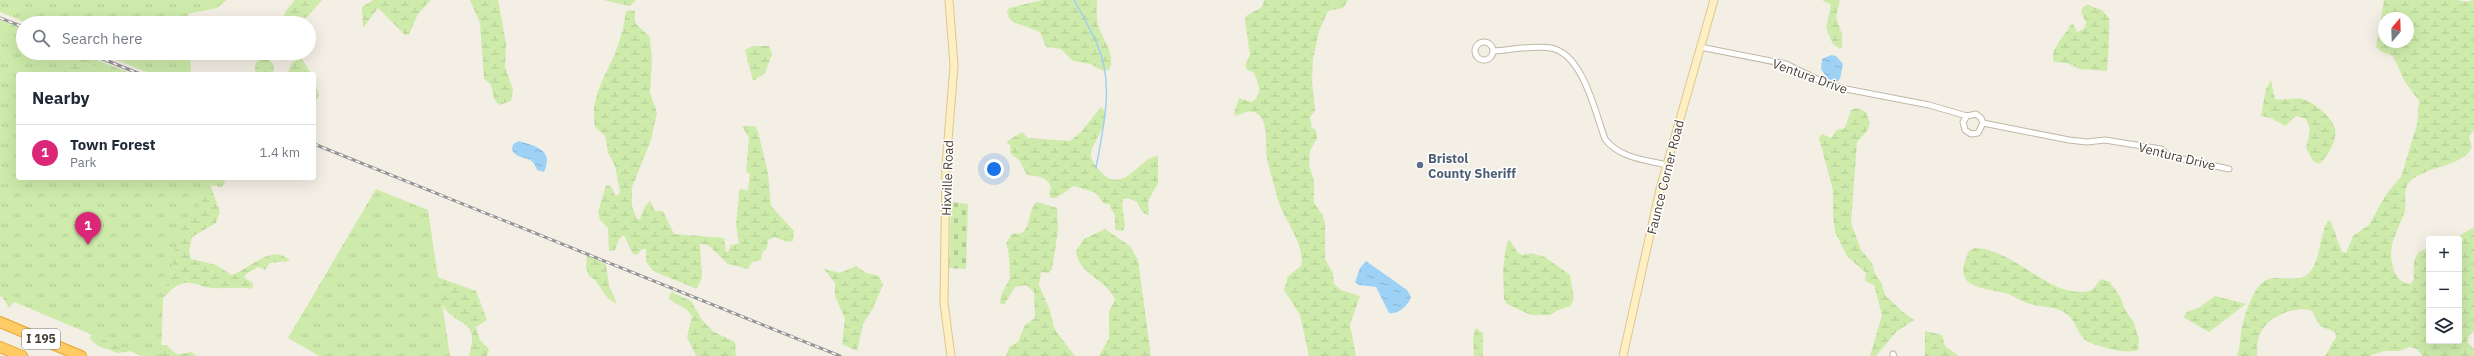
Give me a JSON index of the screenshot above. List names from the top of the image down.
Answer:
{
  "streets": {
    "highway": ["I 195"],
    "main road": ["Faunce Corner Road", "Hixville Road"],
    "street": ["Ventura Drive"]
  },
  "crossings": [
    ["Ventura Drive", "Faunce Corner Road"]
  ],
  "places": ["Bristol County Sheriff"],
  "north": "top",
  "page": {
    "search": "Search here",
    "heading": "Nearby",
    "list": [
      {
        "mark": "1",
        "name": "Town Forest",
        "note": "Park",
        "value": "1.4 km"
      }
    ],
    "pins": "1",
    "map_buttons": ["+", "−"]
  }
}
